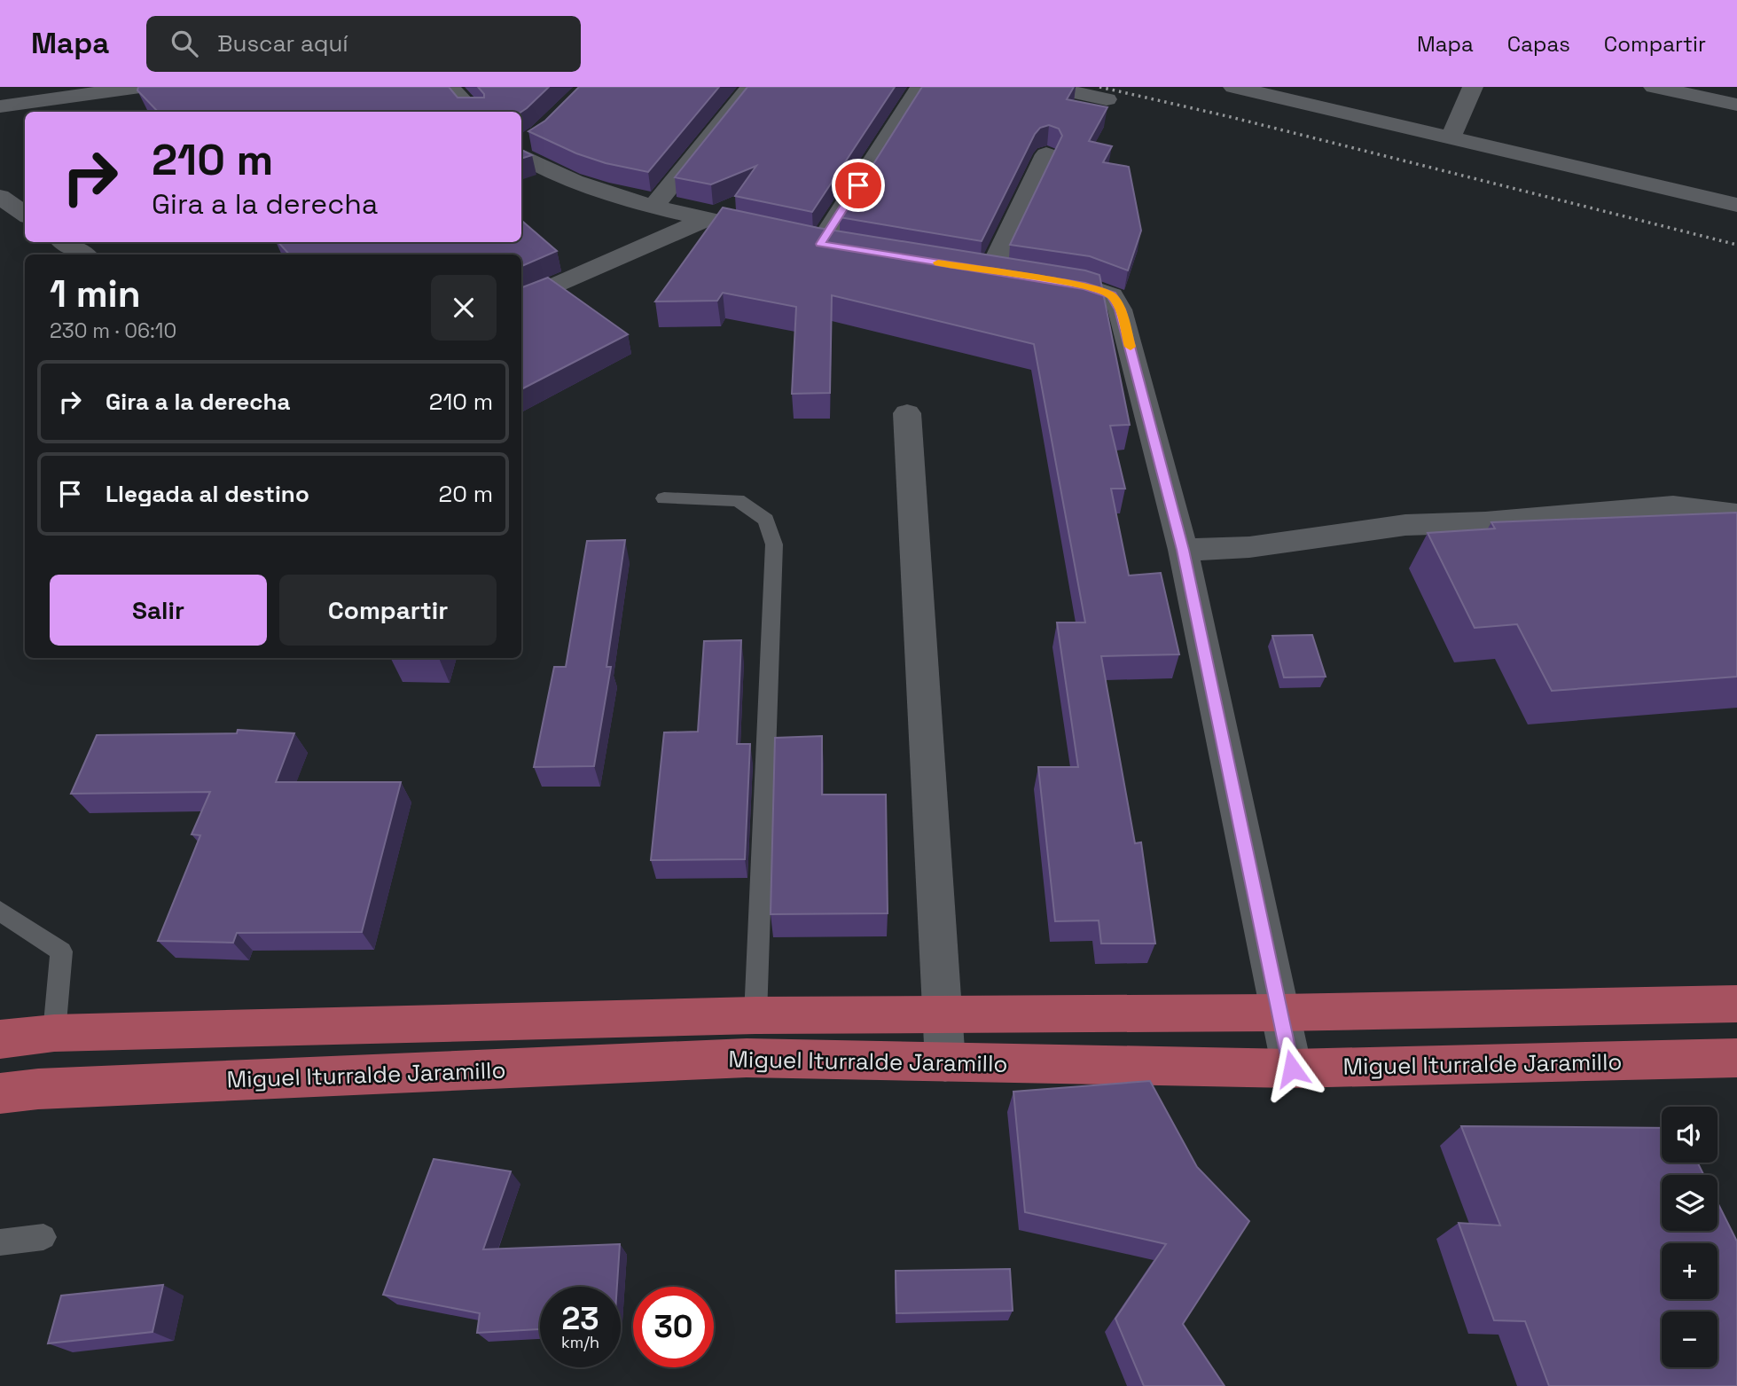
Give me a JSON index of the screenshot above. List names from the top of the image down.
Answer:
{
  "streets": {
    "main road": ["Miguel Iturralde Jaramillo"]
  },
  "page": {
    "header": "Mapa",
    "search": "Buscar aquí",
    "nav": ["Mapa", "Capas", "Compartir"],
    "turn": ["210 m", "Gira a la derecha"],
    "heading": ["1 min", "230 m · 06:10"],
    "list": [
      {
        "name": "Gira a la derecha",
        "value": "210 m"
      },
      {
        "name": "Llegada al destino",
        "value": "20 m"
      }
    ],
    "buttons": ["Salir", "Compartir"],
    "map_buttons": ["+", "−"],
    "speed": "23 km/h",
    "limit": "30"
  }
}
